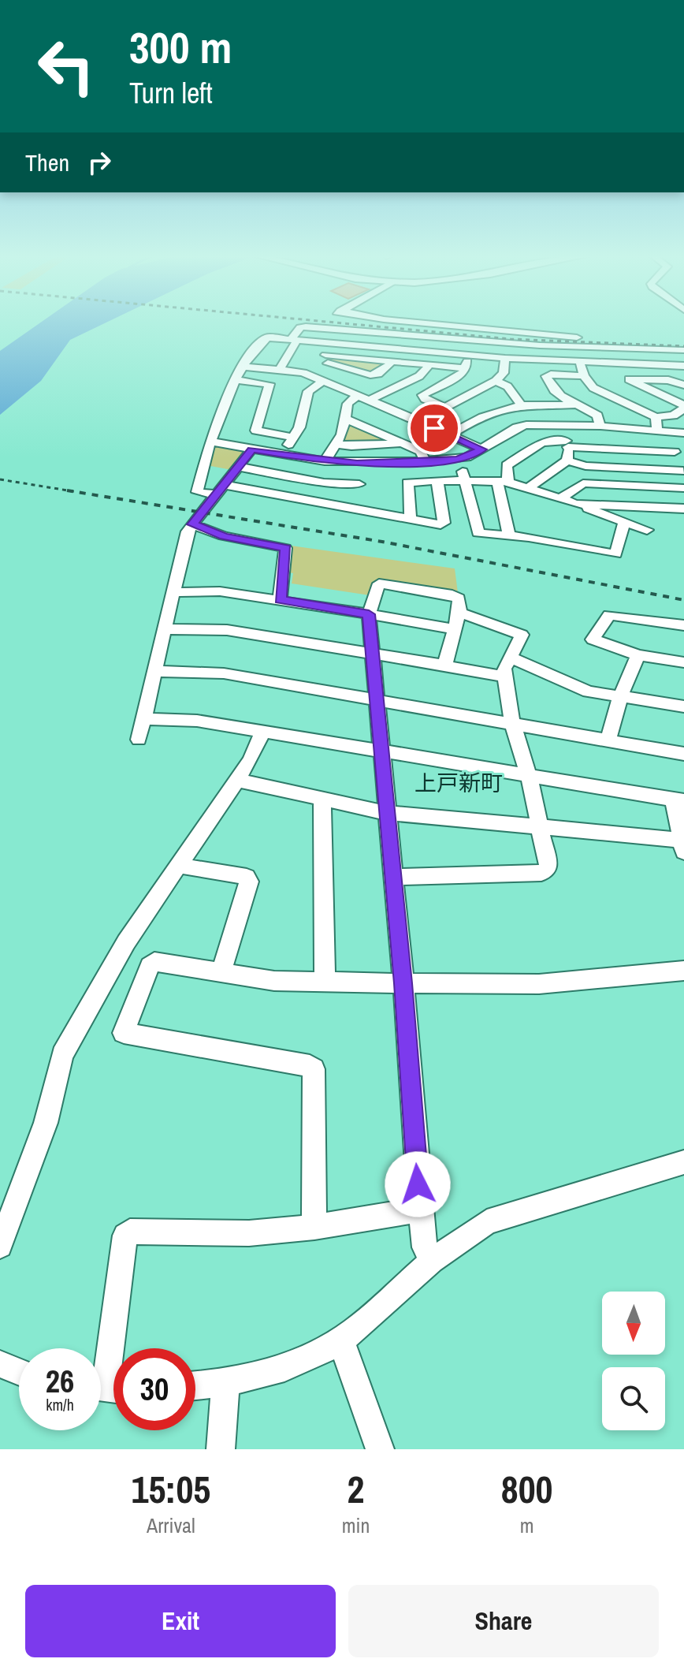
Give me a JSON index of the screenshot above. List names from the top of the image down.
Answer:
{
  "districts": ["上戸新町"],
  "north": "bottom",
  "page": {
    "turn": ["300 m", "Turn left"],
    "then": "Then",
    "speed": "26 km/h",
    "limit": "30",
    "eta": [
      "15:05",
      "Arrival",
      "2",
      "min",
      "800",
      "m"
    ],
    "buttons": ["Exit", "Share"]
  }
}
